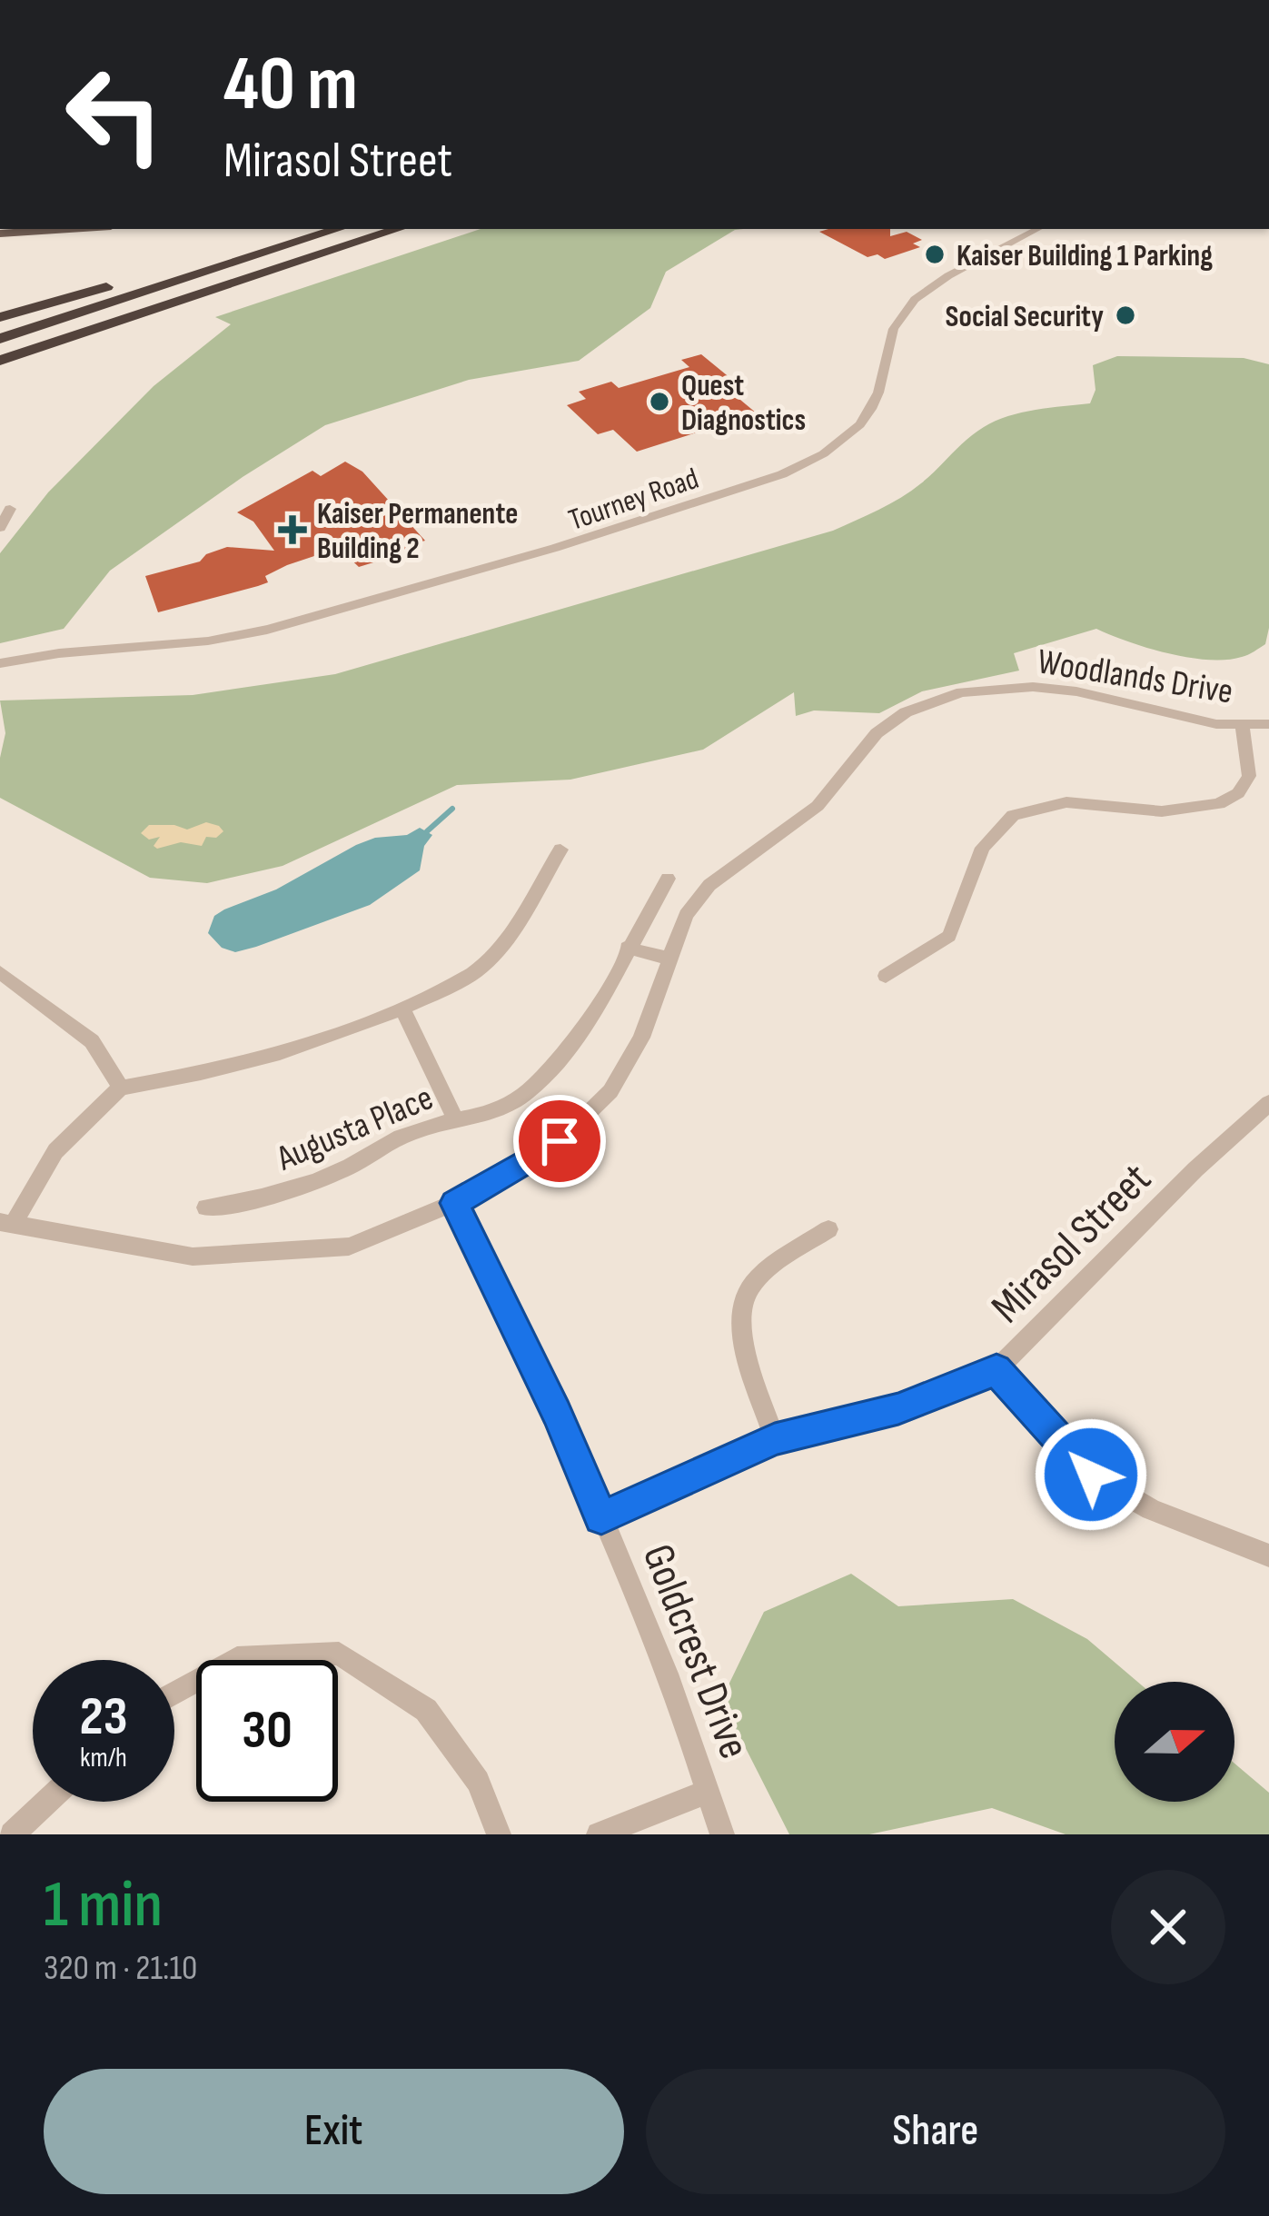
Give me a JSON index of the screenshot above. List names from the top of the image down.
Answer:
{
  "streets": {
    "street": [
      "Tourney Road",
      "Woodlands Drive",
      "Augusta Place",
      "Mirasol Street",
      "Goldcrest Drive"
    ]
  },
  "crossings": [
    ["Woodlands Drive", "Goldcrest Drive"],
    ["Mirasol Street", "Goldcrest Drive"]
  ],
  "places": {
    "other": ["Kaiser Building 1 Parking", "Social Security", "Quest Diagnostics"],
    "health": ["Kaiser Permanente Building 2"]
  },
  "north": "right",
  "page": {
    "turn": ["40 m", "Mirasol Street"],
    "speed": "23 km/h",
    "limit": "30",
    "heading": ["1 min", "320 m · 21:10"],
    "buttons": ["Exit", "Share"]
  }
}
